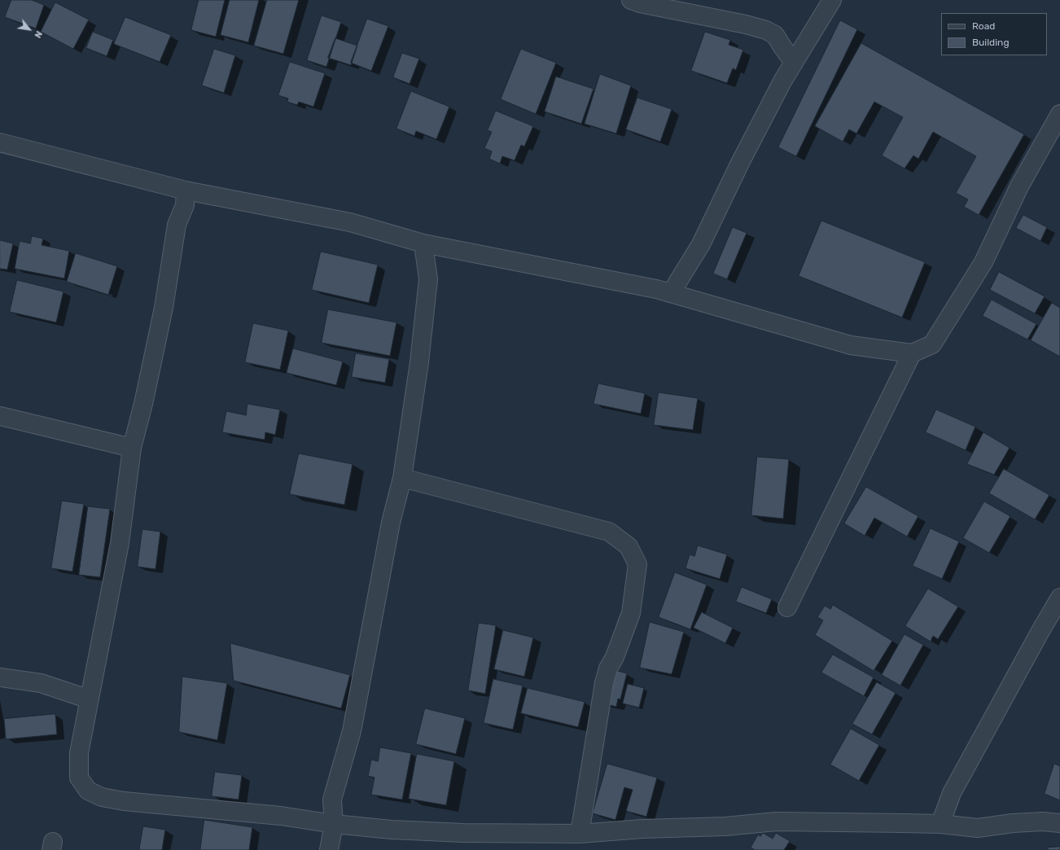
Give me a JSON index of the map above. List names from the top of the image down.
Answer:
{
  "legend": ["Road", "Building"],
  "north": "bottom right"
}
